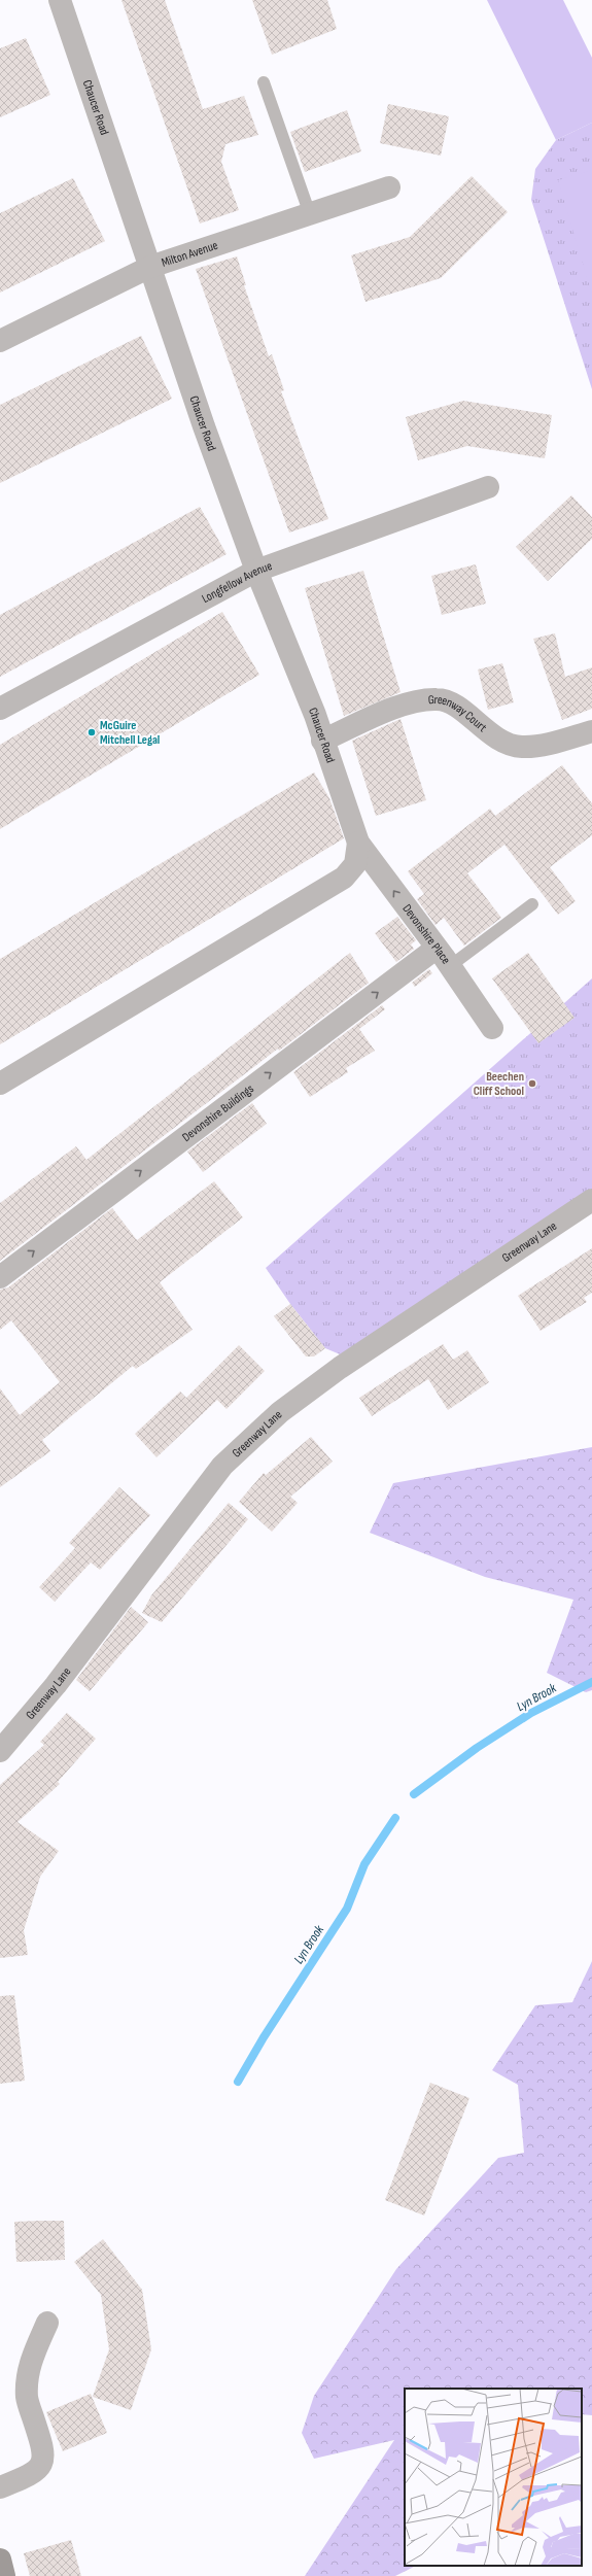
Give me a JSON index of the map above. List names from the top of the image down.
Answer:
{
  "streets": {
    "street": [
      "Chaucer Road",
      "Milton Avenue",
      "Longfellow Avenue",
      "Greenway Court",
      "Devonshire Place",
      "Devonshire Buildings",
      "Greenway Lane"
    ]
  },
  "crossings": [
    ["Chaucer Road", "Milton Avenue"],
    ["Chaucer Road", "Longfellow Avenue"],
    ["Chaucer Road", "Greenway Court"],
    ["Chaucer Road", "Devonshire Place"],
    ["Devonshire Place", "Devonshire Buildings"]
  ],
  "one_way": ["Devonshire Place"],
  "water": ["Lyn Brook"],
  "places": ["McGuire Mitchell Legal", "Beechen Cliff School"]
}
